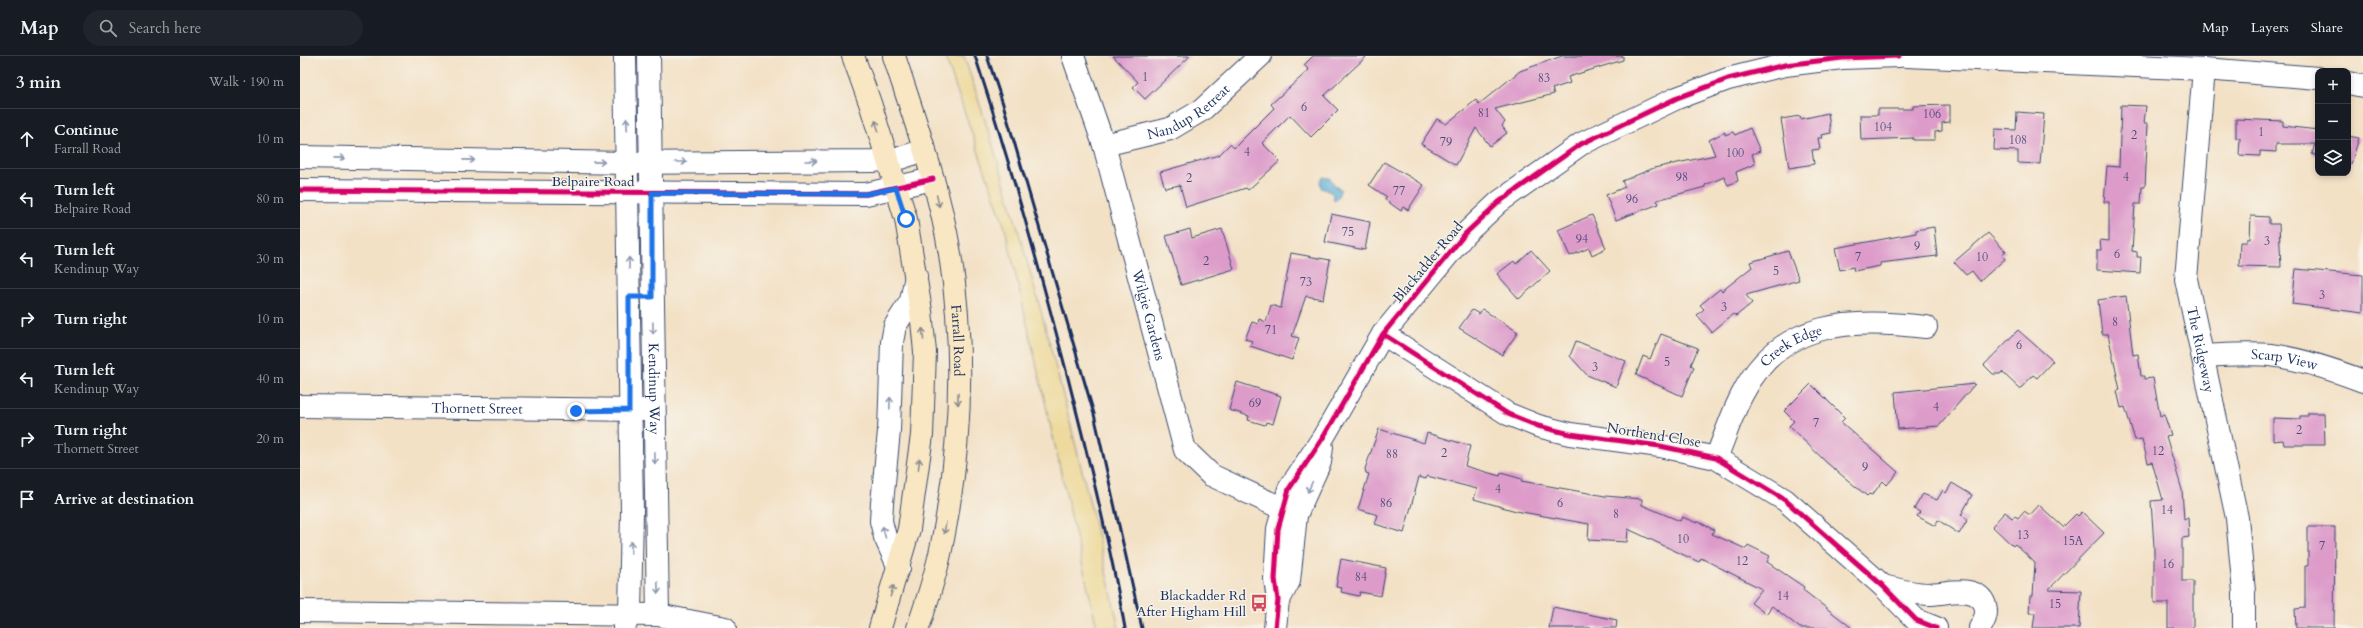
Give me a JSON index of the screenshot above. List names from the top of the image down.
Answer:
{
  "streets": {
    "main road": ["Farrall Road"],
    "street": [
      "Nandup Retreat",
      "Belpaire Road",
      "Blackadder Road",
      "Wilgie Gardens",
      "Creek Edge",
      "The Ridgeway",
      "Scarp View",
      "Kendinup Way",
      "Thornett Street",
      "Northend Close"
    ]
  },
  "crossings": [
    ["Nandup Retreat", "Wilgie Gardens"],
    ["Belpaire Road", "Farrall Road"],
    ["Belpaire Road", "Kendinup Way"],
    ["Blackadder Road", "Wilgie Gardens"],
    ["Blackadder Road", "Northend Close"],
    ["Creek Edge", "Northend Close"],
    ["The Ridgeway", "Scarp View"],
    ["Kendinup Way", "Thornett Street"]
  ],
  "places": {
    "bus stop": ["Blackadder Rd After Higham Hill"]
  },
  "house_numbers": [
    "1",
    "83",
    "6",
    "81",
    "106",
    "104",
    "1",
    "2",
    "108",
    "79",
    "4",
    "100",
    "98",
    "4",
    "2",
    "77",
    "96",
    "75",
    "94",
    "3",
    "9",
    "6",
    "7",
    "10",
    "2",
    "5",
    "73",
    "3",
    "3",
    "8",
    "71",
    "6",
    "5",
    "3",
    "69",
    "4",
    "7",
    "2",
    "12",
    "2",
    "88",
    "9",
    "4",
    "86",
    "6",
    "14",
    "8",
    "13",
    "10",
    "15A",
    "7",
    "12",
    "16",
    "84",
    "14",
    "15"
  ],
  "page": {
    "header": "Map",
    "search": "Search here",
    "nav": ["Map", "Layers", "Share"],
    "heading": ["3 min", "Walk · 190 m"],
    "map_buttons": ["+", "−"],
    "list": [
      ["Continue", "Farrall Road", "10 m"],
      ["Turn left", "Belpaire Road", "80 m"],
      ["Turn left", "Kendinup Way", "30 m"],
      ["Turn right", "10 m"],
      ["Turn left", "Kendinup Way", "40 m"],
      ["Turn right", "Thornett Street", "20 m"],
      "Arrive at destination"
    ]
  }
}
